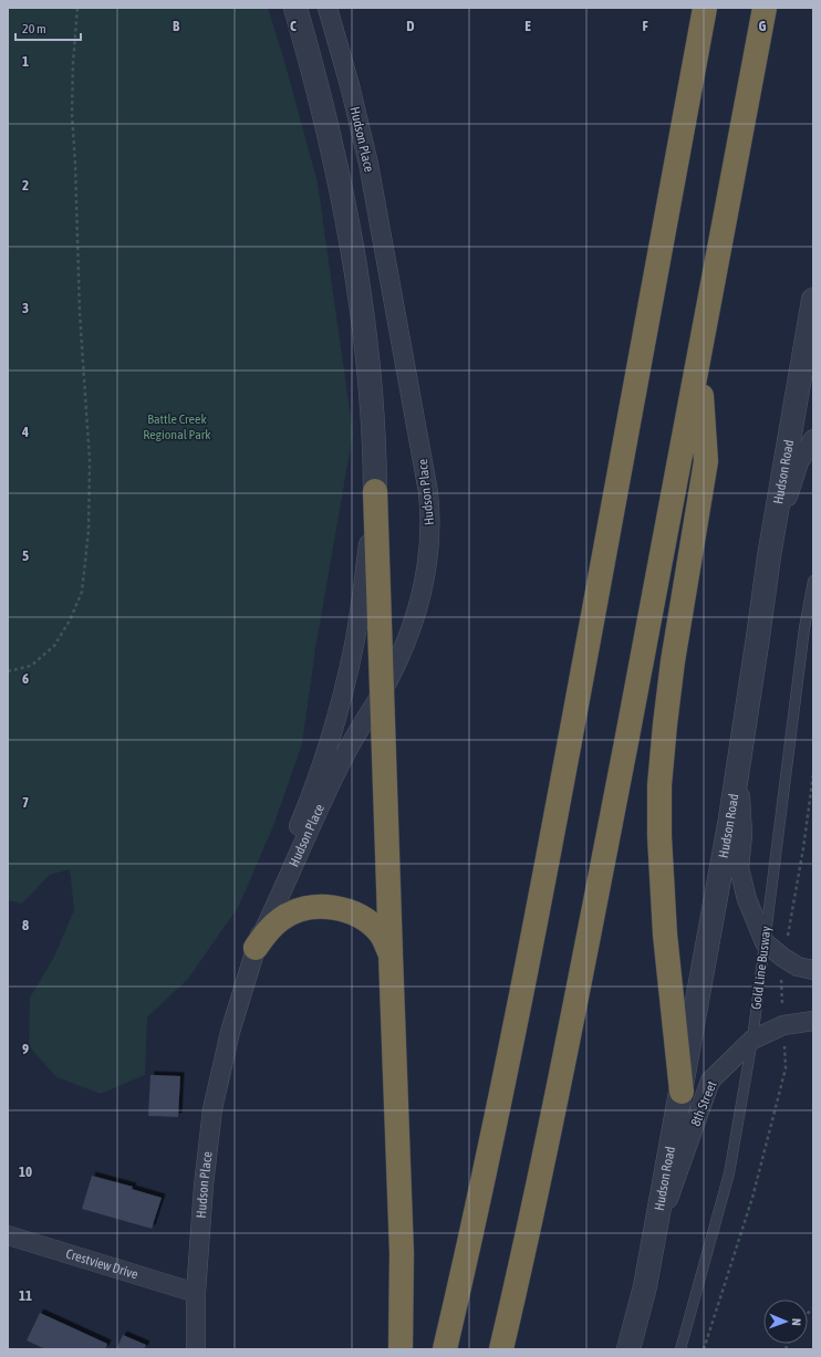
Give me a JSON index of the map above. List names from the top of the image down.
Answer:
{
  "streets": {
    "street": [
      "Hudson Place",
      "Hudson Road",
      "8th Street",
      "Crestview Drive"
    ],
    "lane": ["Gold Line Busway"]
  },
  "crossings": [
    ["Hudson Place", "Crestview Drive"],
    ["Hudson Road", "8th Street"],
    ["Gold Line Busway", "8th Street"]
  ],
  "parks": ["Battle Creek Regional Park"],
  "scale_bar": "20 m",
  "north": "right",
  "grid": {
    "columns": [
      "B",
      "C",
      "D",
      "E",
      "F",
      "G"
    ],
    "rows": [
      "1",
      "2",
      "3",
      "4",
      "5",
      "6",
      "7",
      "8",
      "9",
      "10",
      "11"
    ]
  }
}
